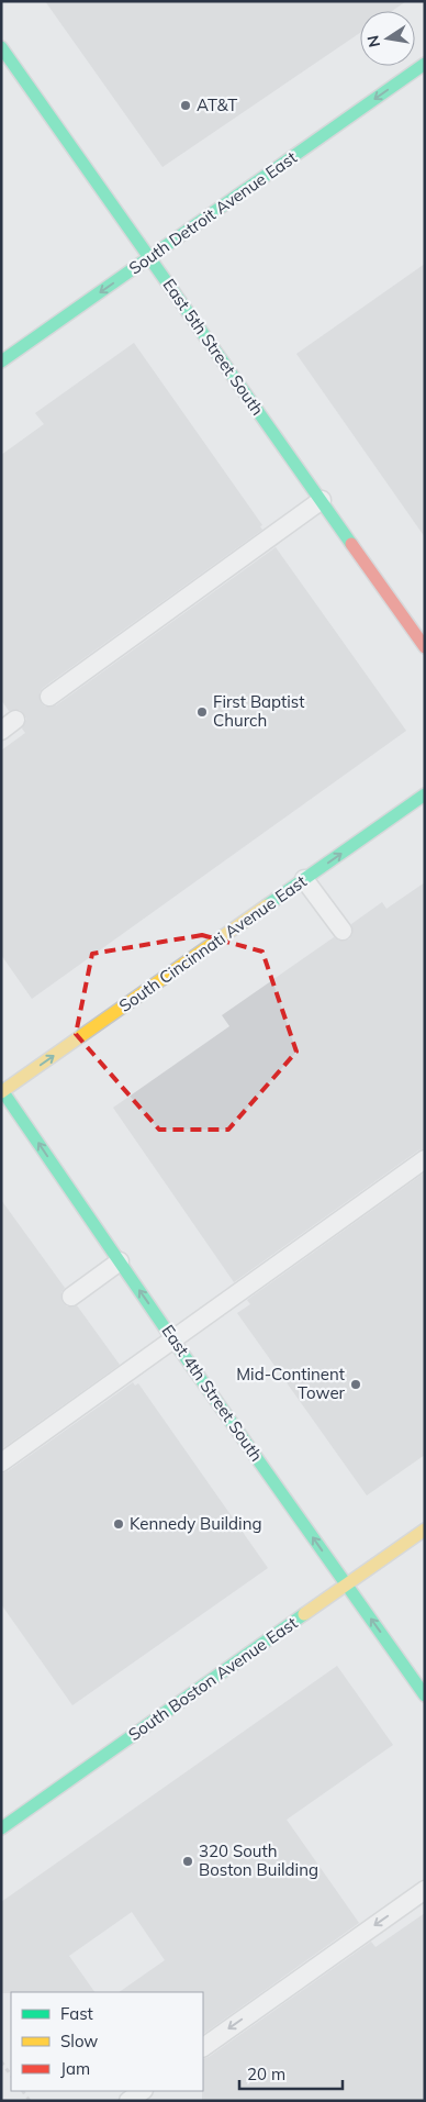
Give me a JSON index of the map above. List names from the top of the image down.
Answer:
{
  "streets": {
    "main road": [
      "South Detroit Avenue East",
      "East 5th Street South",
      "South Cincinnati Avenue East",
      "East 4th Street South",
      "South Boston Avenue East"
    ]
  },
  "crossings": [
    ["South Detroit Avenue East", "East 5th Street South"],
    ["South Cincinnati Avenue East", "East 4th Street South"],
    ["East 4th Street South", "South Boston Avenue East"]
  ],
  "one_way": ["South Detroit Avenue East", "South Cincinnati Avenue East", "East 4th Street South"],
  "places": [
    "AT&T",
    "First Baptist Church",
    "Mid-Continent Tower",
    "Kennedy Building",
    "320 South Boston Building"
  ],
  "legend": ["Fast", "Slow", "Jam"],
  "scale_bar": "20 m",
  "north": "left"
}
